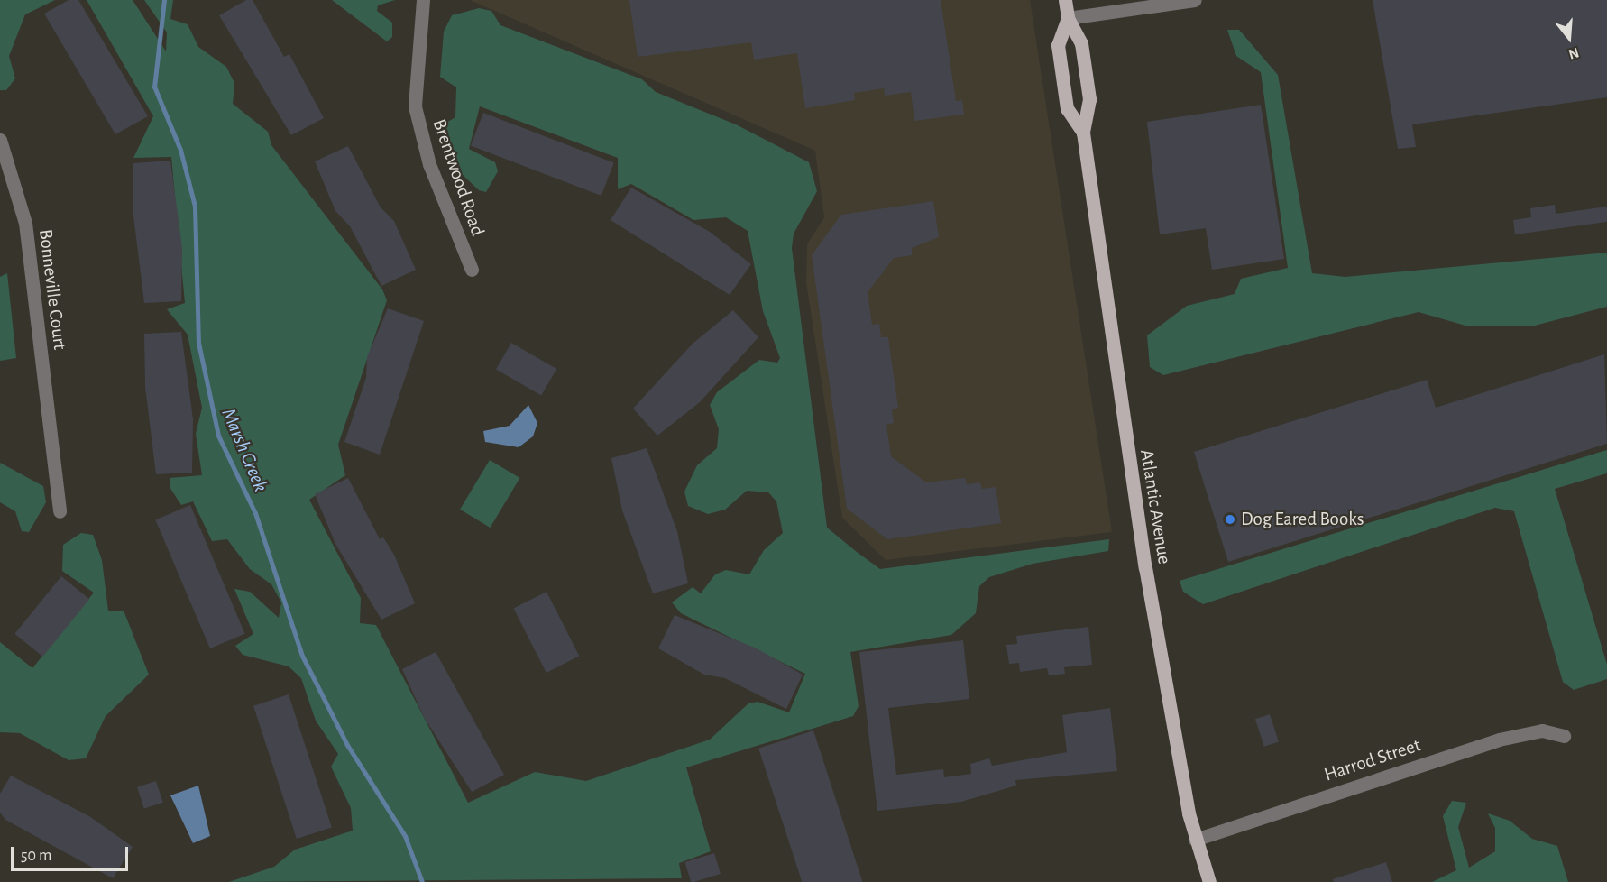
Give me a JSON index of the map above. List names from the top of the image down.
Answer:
{
  "streets": {
    "main road": ["Atlantic Avenue"],
    "street": ["Brentwood Road", "Bonneville Court", "Harrod Street"]
  },
  "crossings": [
    ["Atlantic Avenue", "Harrod Street"]
  ],
  "water": ["Marsh Creek"],
  "places": ["Dog Eared Books"],
  "scale_bar": "50 m",
  "north": "bottom"
}
